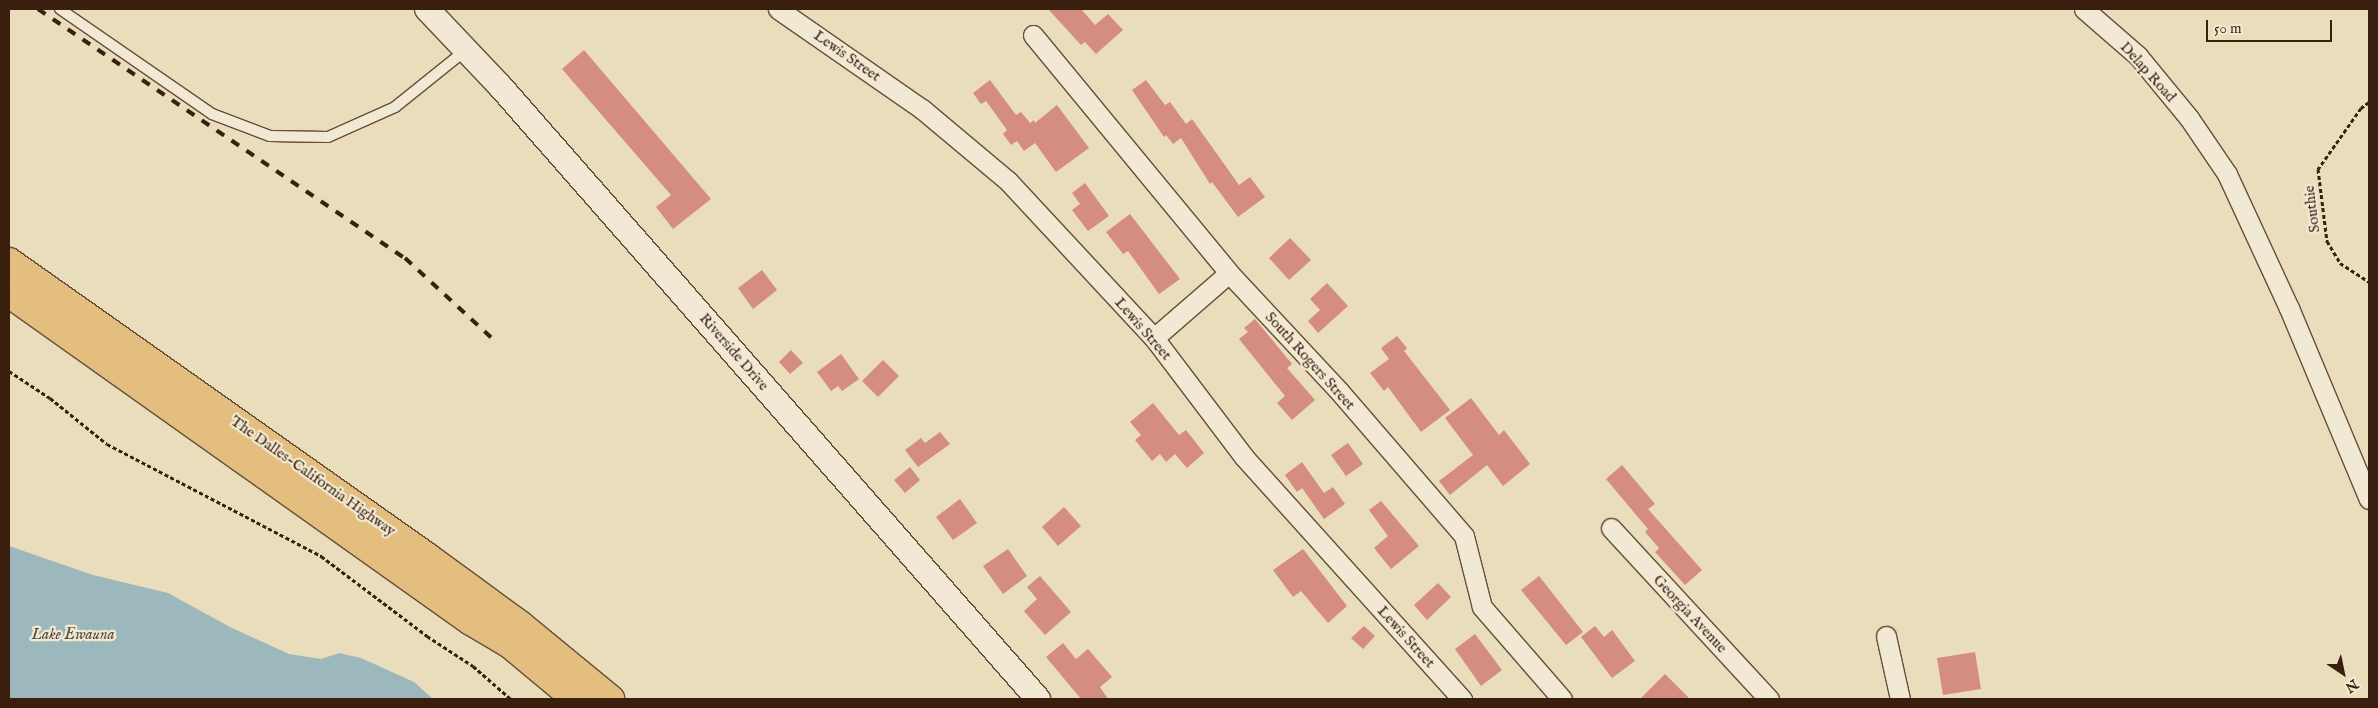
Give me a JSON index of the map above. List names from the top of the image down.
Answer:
{
  "streets": {
    "highway": ["The Dalles-California Highway"],
    "street": [
      "Lewis Street",
      "Delap Road",
      "Riverside Drive",
      "South Rogers Street",
      "Georgia Avenue"
    ],
    "path": ["Southie"]
  },
  "water": ["Lake Ewauna"],
  "scale_bar": "50 m",
  "north": "bottom right"
}
